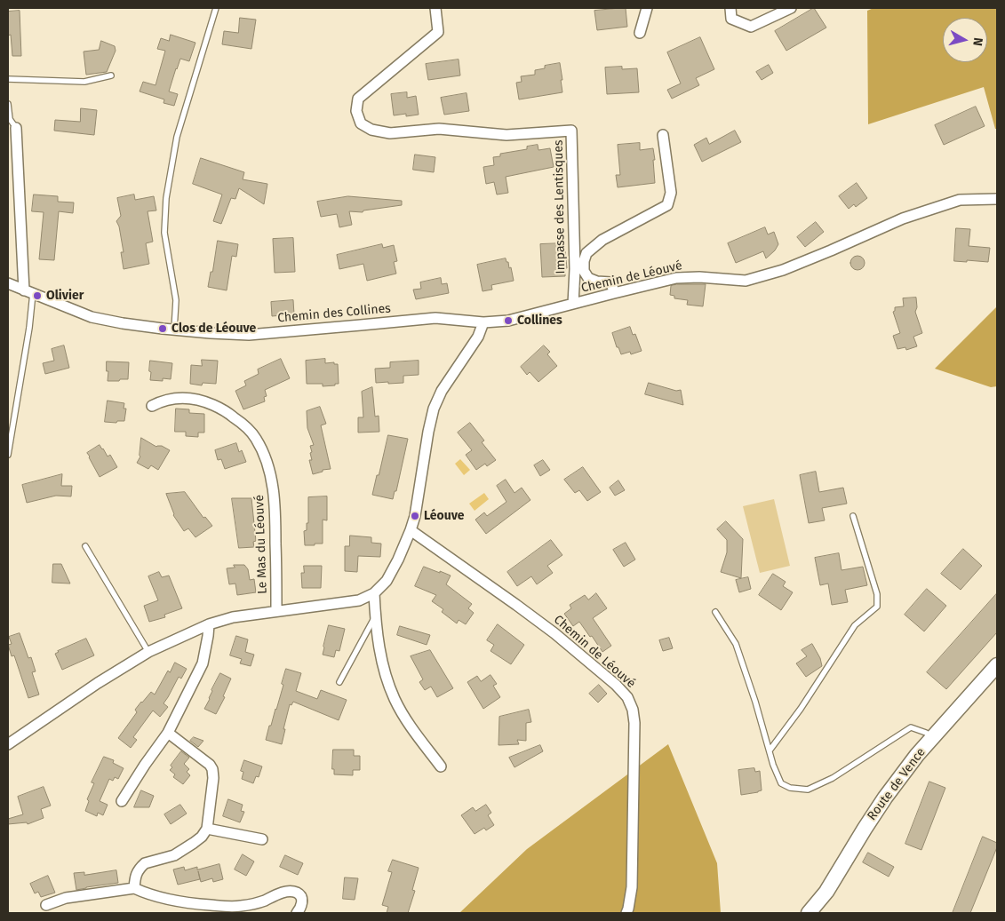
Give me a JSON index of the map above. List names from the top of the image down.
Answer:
{
  "streets": {
    "main road": ["Route de Vence"],
    "street": [
      "Impasse des Lentisques",
      "Chemin de Léouvé",
      "Chemin des Collines",
      "Le Mas du Léouvé"
    ]
  },
  "crossings": [
    ["Impasse des Lentisques", "Chemin de Léouvé"],
    ["Chemin de Léouvé", "Chemin des Collines"]
  ],
  "places": [
    "Olivier",
    "Collines",
    "Clos de Léouve",
    "Léouve"
  ],
  "north": "right"
}
